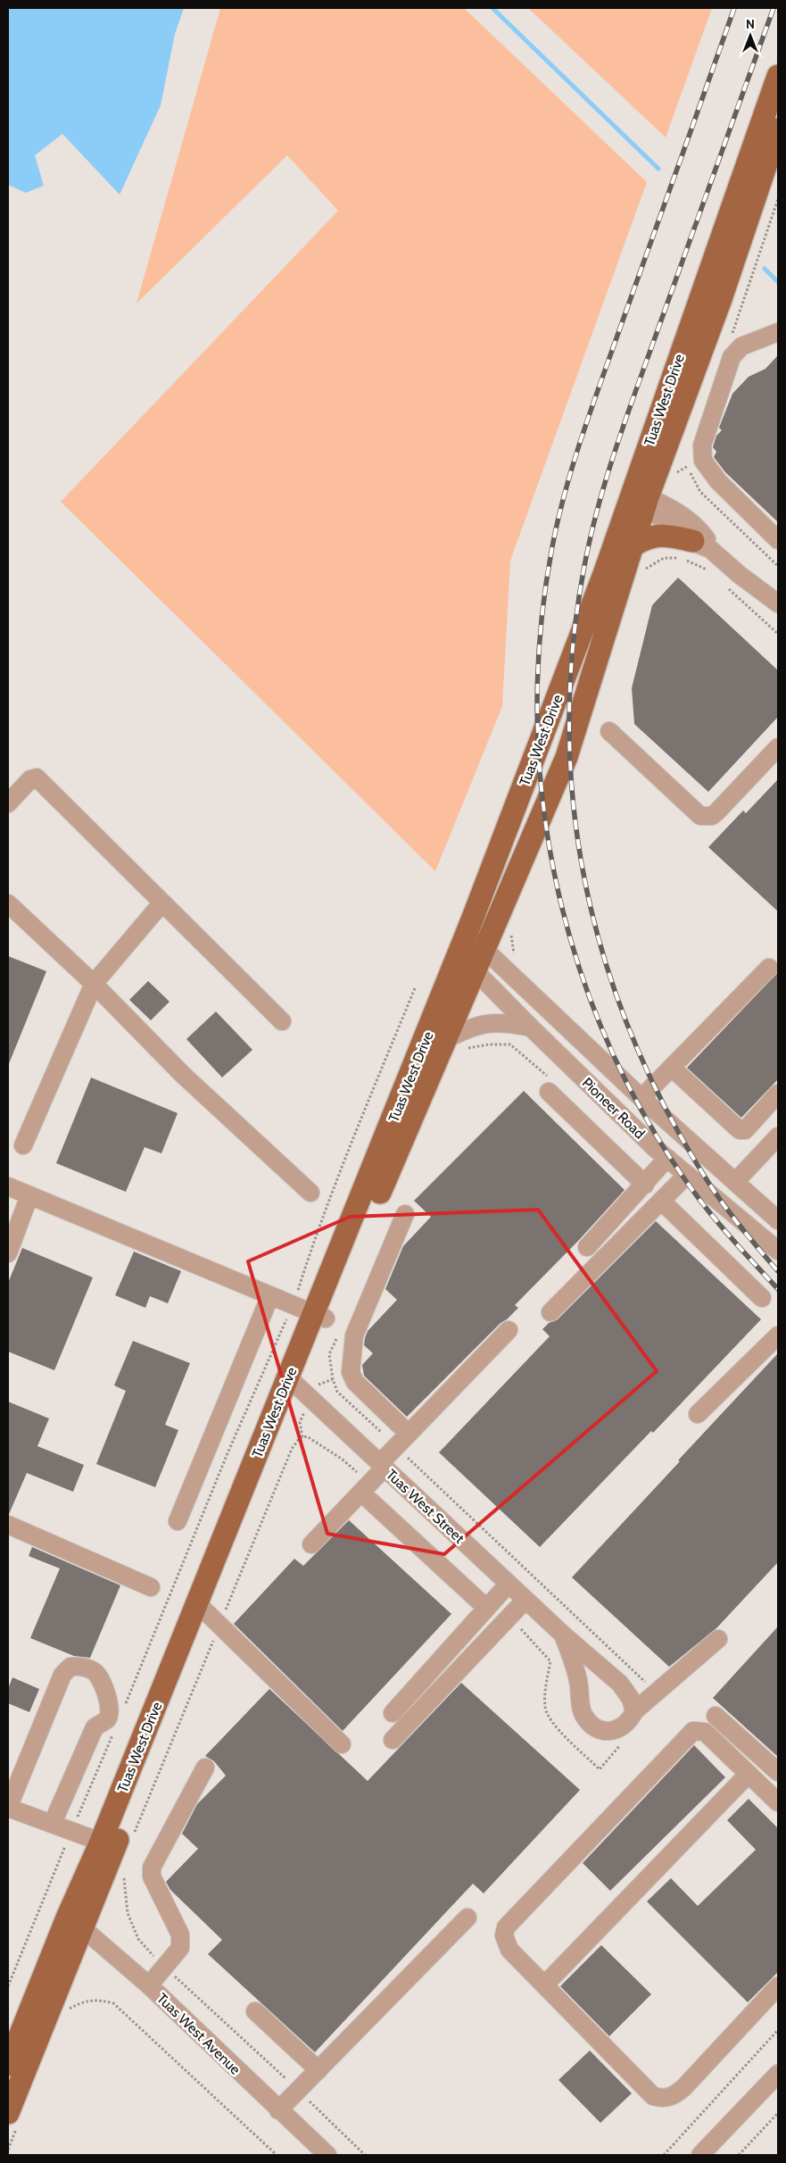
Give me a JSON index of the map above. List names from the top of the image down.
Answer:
{
  "streets": {
    "main road": ["Tuas West Drive"],
    "street": ["Pioneer Road", "Tuas West Street", "Tuas West Avenue"]
  },
  "crossings": [
    ["Tuas West Drive", "Pioneer Road"],
    ["Tuas West Drive", "Tuas West Street"],
    ["Tuas West Drive", "Tuas West Avenue"]
  ],
  "north": "top"
}
